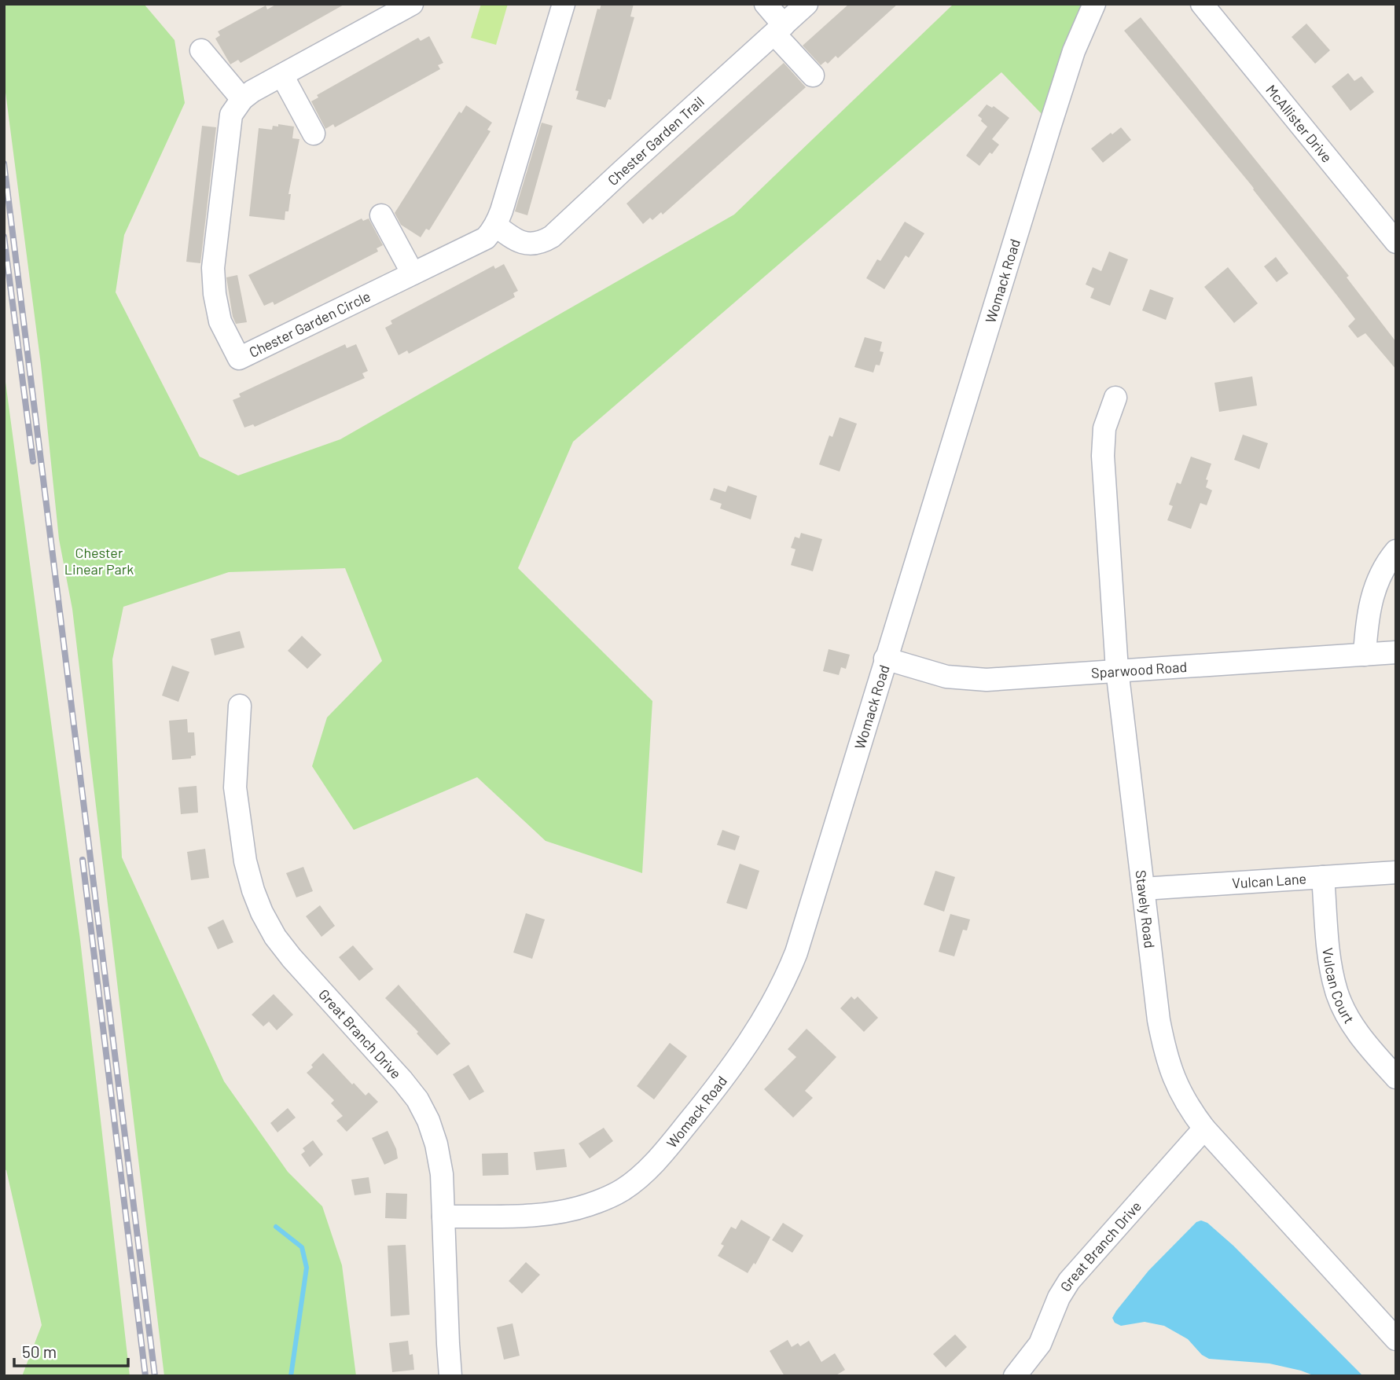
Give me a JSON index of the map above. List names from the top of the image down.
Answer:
{
  "streets": {
    "street": [
      "McAllister Drive",
      "Chester Garden Trail",
      "Womack Road",
      "Chester Garden Circle",
      "Sparwood Road",
      "Vulcan Lane",
      "Stavely Road",
      "Vulcan Court",
      "Great Branch Drive"
    ]
  },
  "crossings": [
    ["Chester Garden Trail", "Chester Garden Circle"],
    ["Womack Road", "Sparwood Road"],
    ["Womack Road", "Great Branch Drive"],
    ["Sparwood Road", "Stavely Road"],
    ["Vulcan Lane", "Stavely Road"],
    ["Vulcan Lane", "Vulcan Court"],
    ["Stavely Road", "Great Branch Drive"]
  ],
  "parks": ["Chester Linear Park"],
  "scale_bar": "50 m"
}
